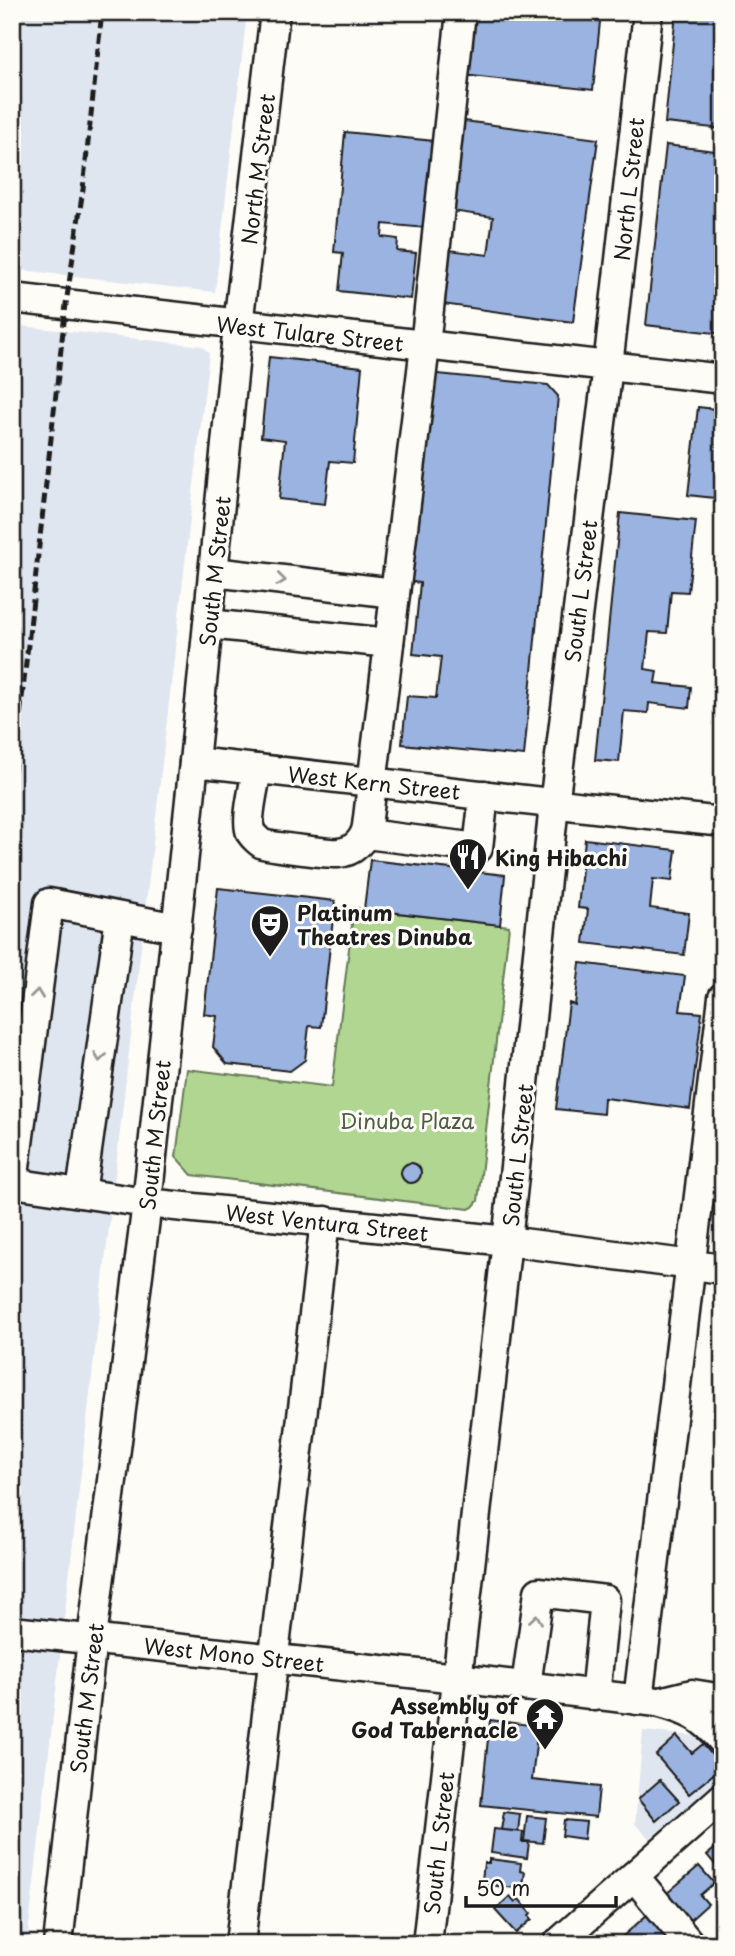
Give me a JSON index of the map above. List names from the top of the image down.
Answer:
{
  "streets": {
    "street": [
      "North M Street",
      "North L Street",
      "West Tulare Street",
      "South M Street",
      "South L Street",
      "West Kern Street",
      "West Ventura Street",
      "West Mono Street"
    ]
  },
  "crossings": [
    ["North M Street", "West Tulare Street"],
    ["North M Street", "South M Street"],
    ["North L Street", "West Tulare Street"],
    ["North L Street", "South L Street"],
    ["West Tulare Street", "South M Street"],
    ["West Tulare Street", "South L Street"],
    ["South M Street", "West Kern Street"],
    ["South M Street", "West Ventura Street"],
    ["South M Street", "West Mono Street"],
    ["South L Street", "West Kern Street"],
    ["South L Street", "West Ventura Street"],
    ["South L Street", "West Mono Street"]
  ],
  "parks": ["Dinuba Plaza"],
  "places": {
    "restaurant": ["King Hibachi"],
    "theatre": ["Platinum Theatres Dinuba"],
    "temple": ["Assembly of God Tabernacle"]
  },
  "scale_bar": "50 m"
}
